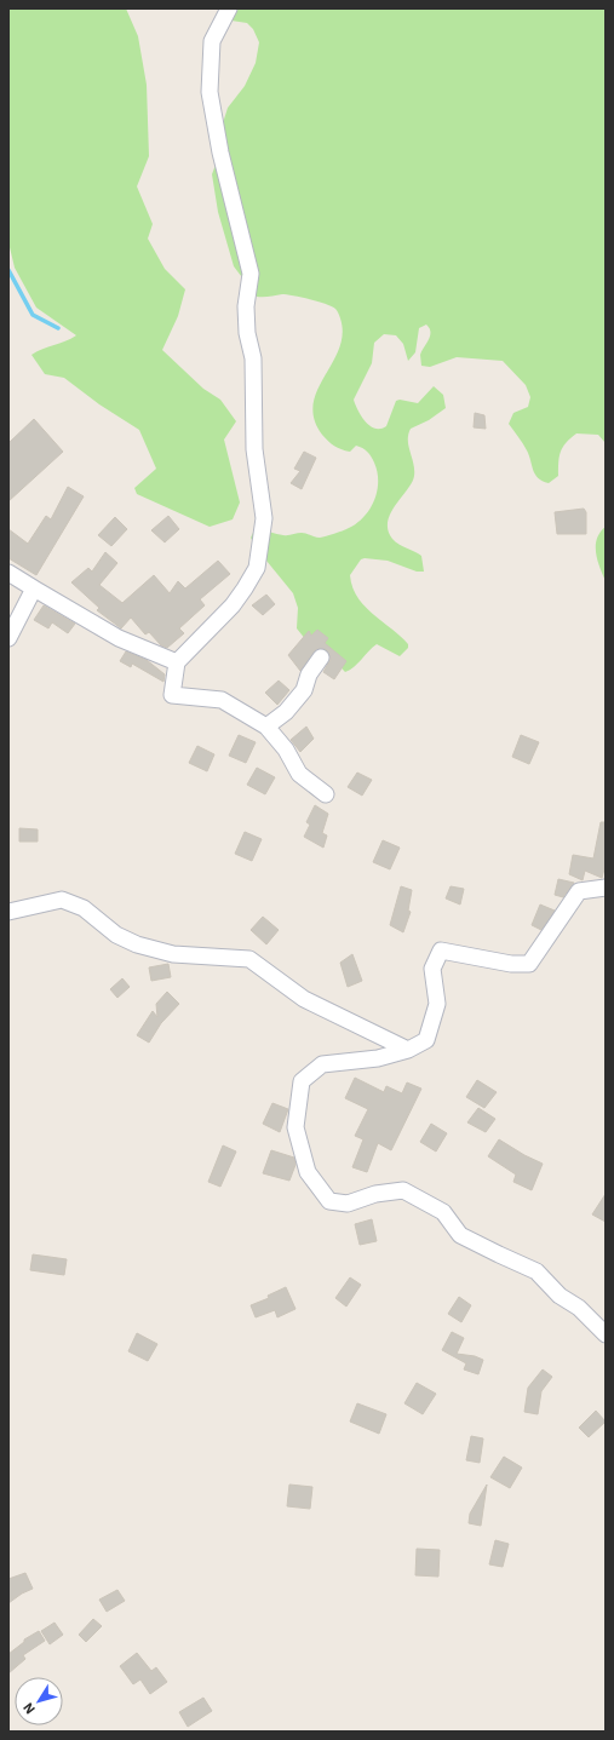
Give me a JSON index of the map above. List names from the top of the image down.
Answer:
{
  "north": "bottom left"
}
